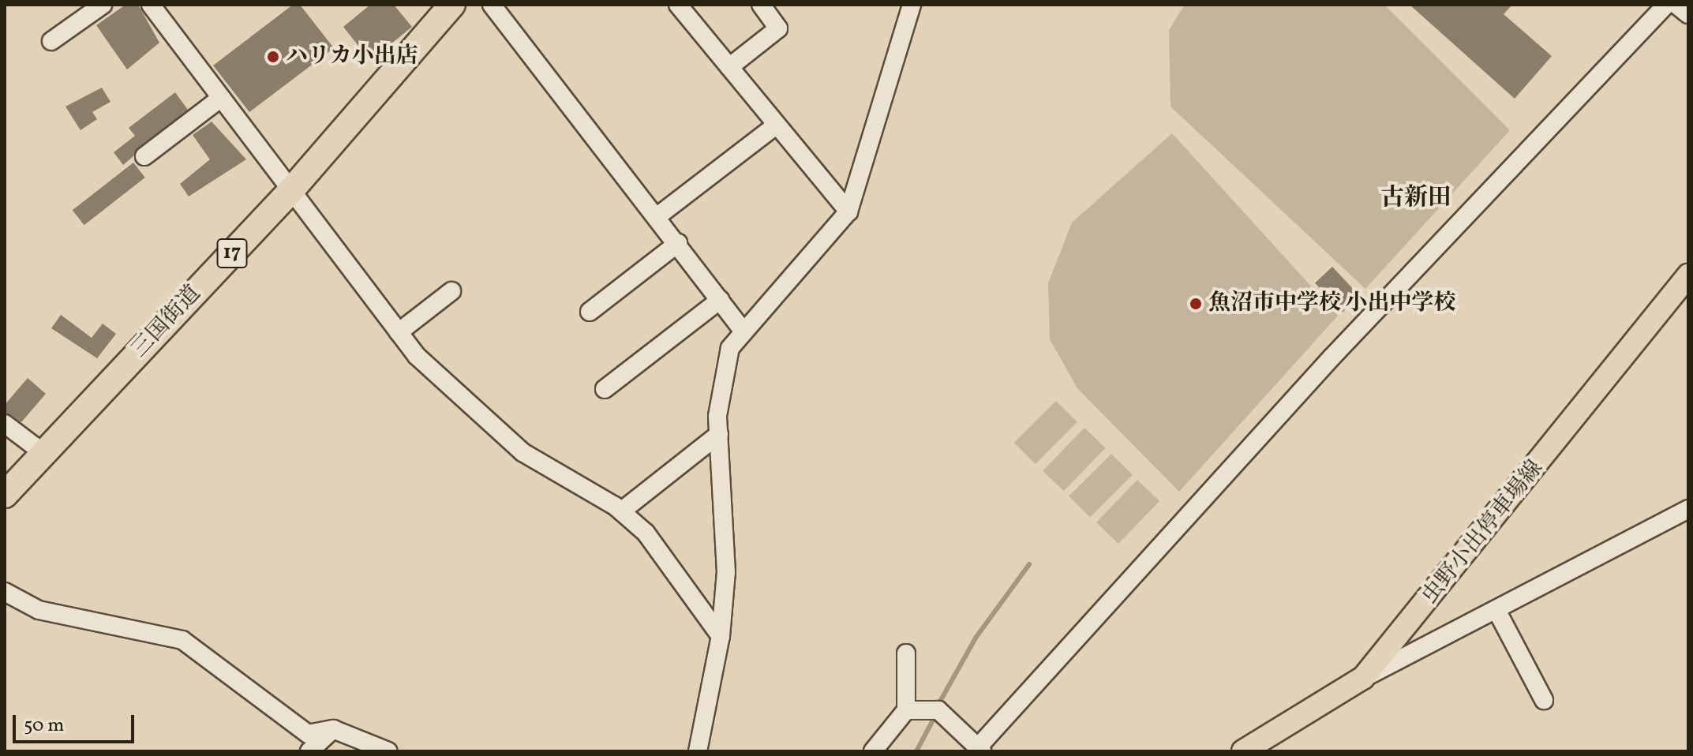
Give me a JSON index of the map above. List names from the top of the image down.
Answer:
{
  "streets": {
    "highway": ["17", "三国街道"],
    "main road": ["虫野小出停車場線"]
  },
  "districts": ["古新田"],
  "places": ["ハリカ小出店", "魚沼市中学校 小出中学校"],
  "scale_bar": "50 m"
}
